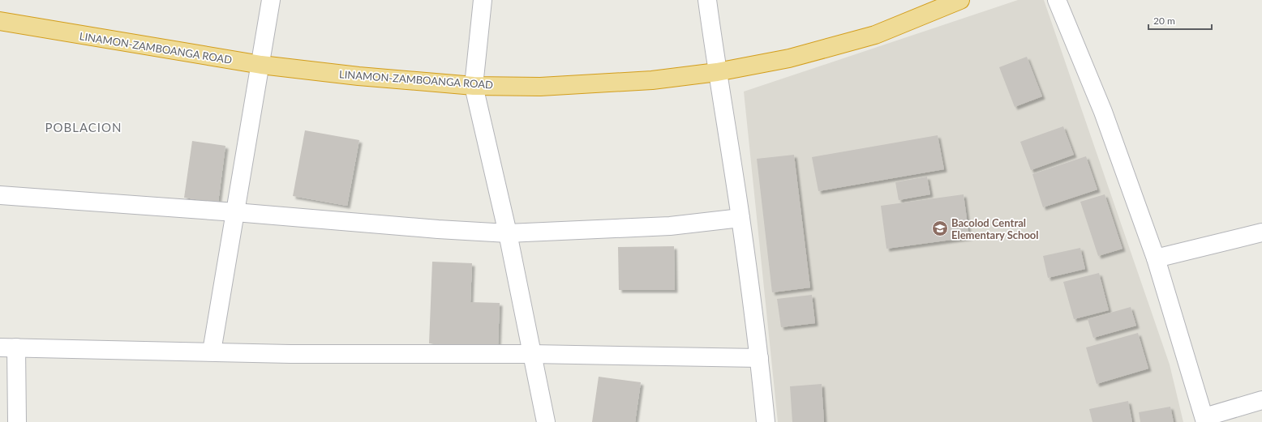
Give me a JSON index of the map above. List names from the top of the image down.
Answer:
{
  "streets": {
    "highway": ["LINAMON-ZAMBOANGA ROAD"]
  },
  "districts": ["POBLACION"],
  "places": {
    "school or university": ["Bacolod Central Elementary School"]
  },
  "scale_bar": "20 m"
}
